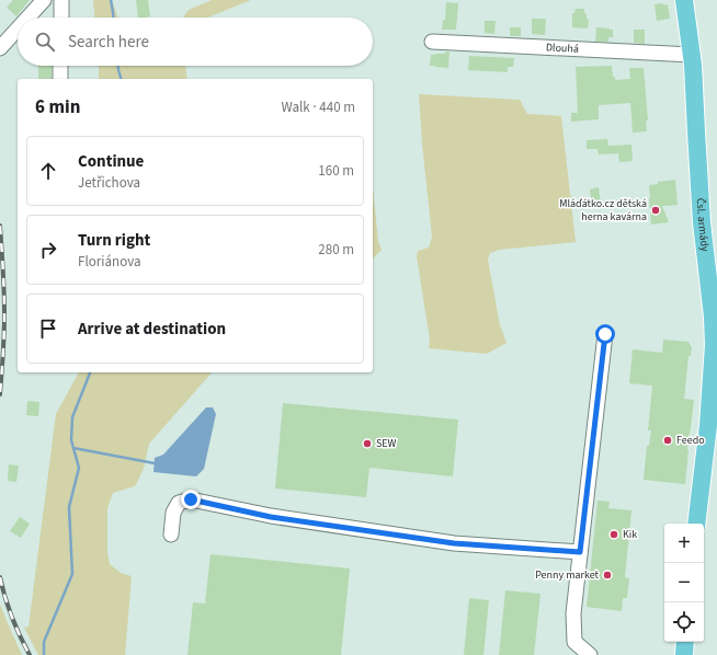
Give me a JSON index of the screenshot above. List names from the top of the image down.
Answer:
{
  "streets": {
    "main road": ["Čsl. armády"],
    "street": ["Dlouhá"]
  },
  "crossings": [
    ["Dlouhá", "Čsl. armády"]
  ],
  "places": [
    "Mláďátko.cz dětská herna kavárna",
    "Feedo",
    "SEW",
    "Kik",
    "Penny market"
  ],
  "page": {
    "search": "Search here",
    "heading": ["6 min", "Walk · 440 m"],
    "list": [
      ["Continue", "Jetřichova", "160 m"],
      ["Turn right", "Floriánova", "280 m"],
      "Arrive at destination"
    ],
    "map_buttons": ["+", "−"]
  }
}
